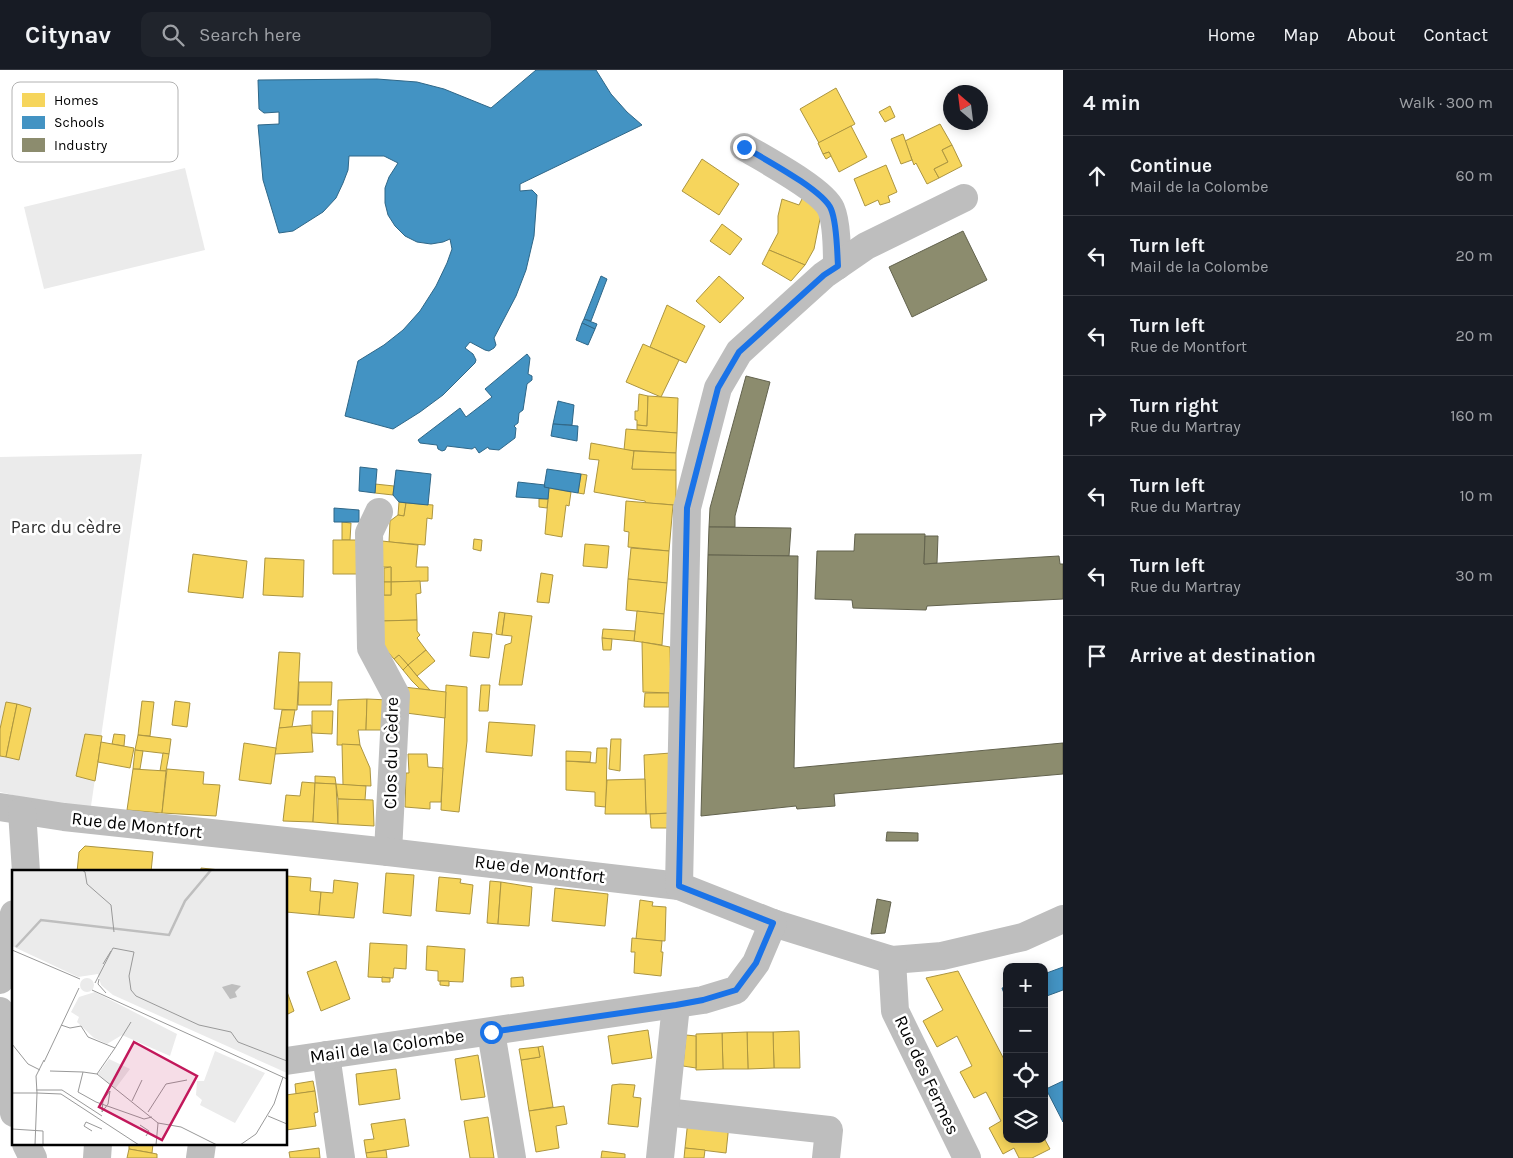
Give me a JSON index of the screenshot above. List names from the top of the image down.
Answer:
{
  "streets": {
    "street": [
      "Clos du Cèdre",
      "Rue de Montfort",
      "Mail de la Colombe",
      "Rue des Fermes"
    ]
  },
  "crossings": [
    ["Clos du Cèdre", "Rue de Montfort"],
    ["Rue de Montfort", "Mail de la Colombe"],
    ["Rue de Montfort", "Rue des Fermes"]
  ],
  "parks": ["Parc du cèdre"],
  "legend": ["Homes", "Schools", "Industry"],
  "north": "top left",
  "page": {
    "header": "Citynav",
    "search": "Search here",
    "nav": [
      "Home",
      "Map",
      "About",
      "Contact"
    ],
    "heading": ["4 min", "Walk · 300 m"],
    "list": [
      ["Continue", "Mail de la Colombe", "60 m"],
      ["Turn left", "Mail de la Colombe", "20 m"],
      ["Turn left", "Rue de Montfort", "20 m"],
      ["Turn right", "Rue du Martray", "160 m"],
      ["Turn left", "Rue du Martray", "10 m"],
      ["Turn left", "Rue du Martray", "30 m"],
      "Arrive at destination"
    ],
    "map_buttons": ["+", "−"]
  }
}
